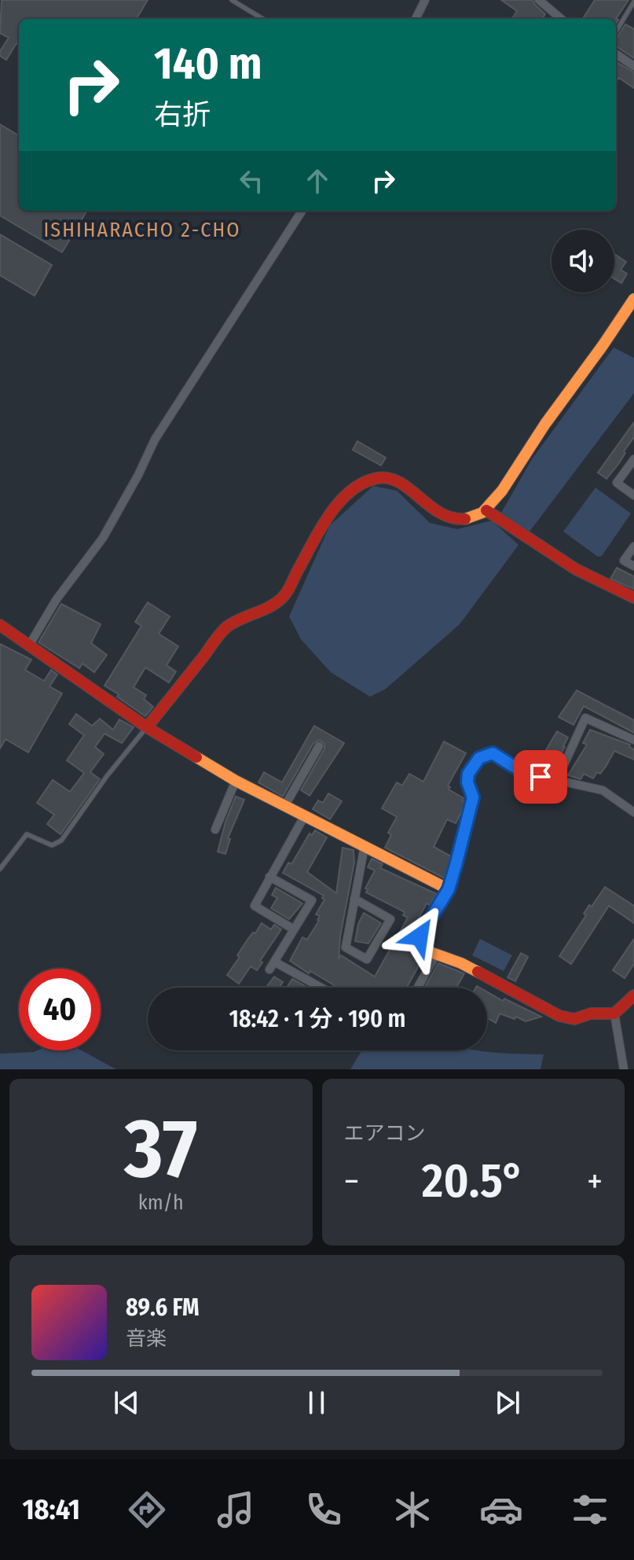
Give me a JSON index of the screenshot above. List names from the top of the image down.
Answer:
{
  "districts": ["ISHIHARACHO 2-CHO"],
  "page": {
    "turn": ["140 m", "右折"],
    "limit": "40",
    "trip": "18:42 · 1 分 · 190 m",
    "tile": [
      ["37", "km/h"],
      "エアコン"
    ],
    "heat": ["−", "20.5°", "+"],
    "song": ["89.6 FM", "音楽"],
    "tabs": "18:41"
  }
}
